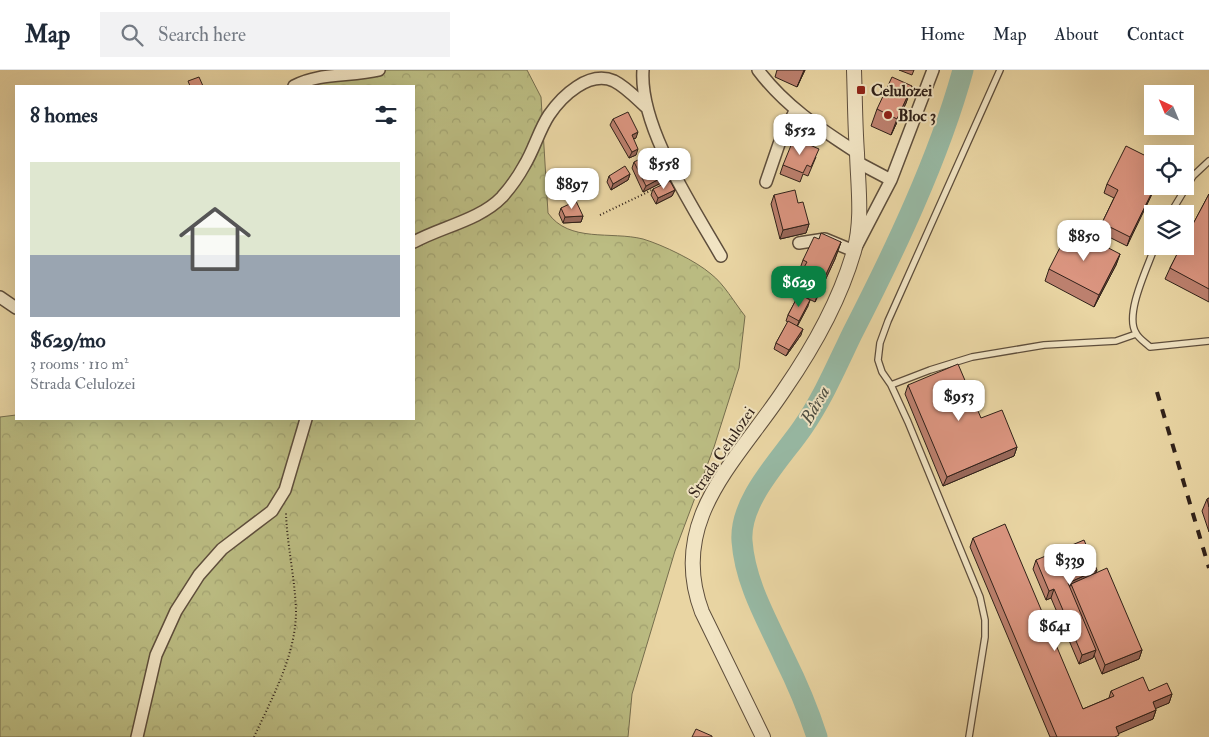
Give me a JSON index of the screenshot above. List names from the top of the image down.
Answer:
{
  "streets": {
    "street": ["Strada Celulozei"]
  },
  "water": ["Bârsa"],
  "places": {
    "transit": ["Celulozei"],
    "other": ["Bloc 3"]
  },
  "north": "top left",
  "page": {
    "header": "Map",
    "search": "Search here",
    "nav": [
      "Home",
      "Map",
      "About",
      "Contact"
    ],
    "heading": "8 homes",
    "price": [
      "$552",
      "$558",
      "$897",
      "$850",
      "$629",
      "$953",
      "$339",
      "$641"
    ],
    "list": [
      {
        "name": "$629/mo",
        "note": "3 rooms · 110 m² · Strada Celulozei"
      }
    ]
  }
}
